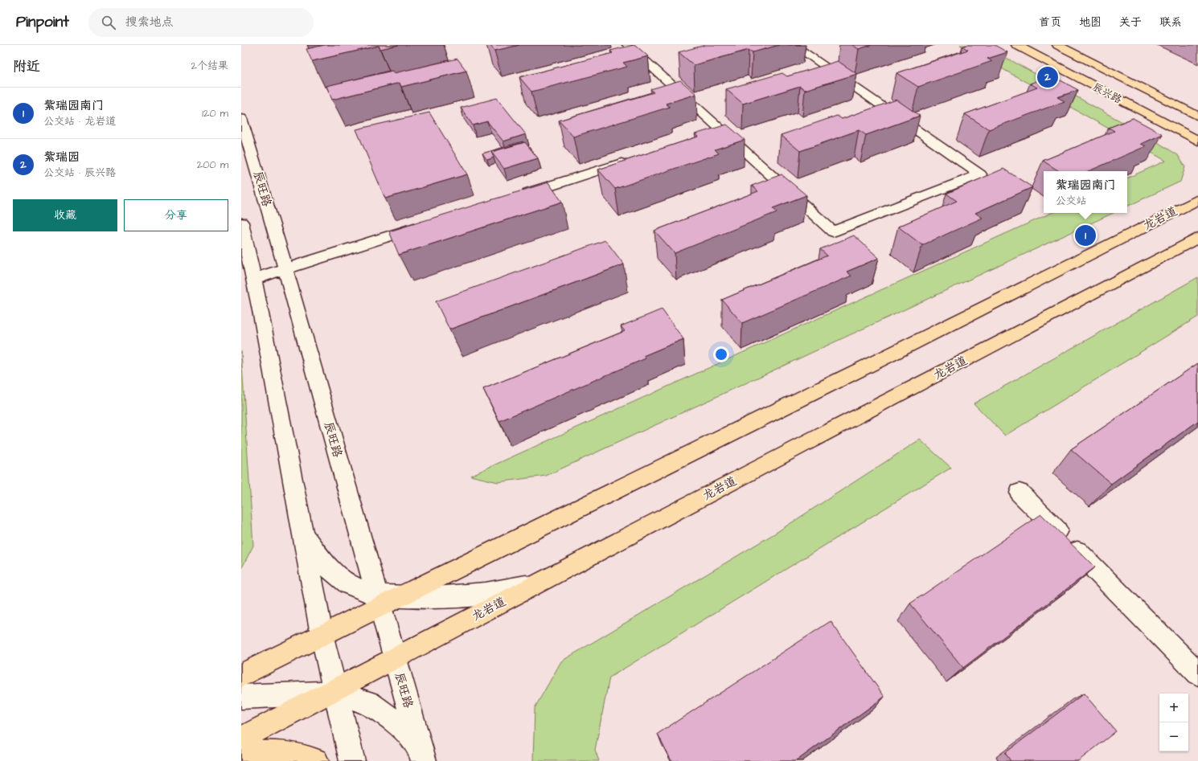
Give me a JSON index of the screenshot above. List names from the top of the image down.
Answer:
{
  "streets": {
    "main road": ["辰兴路", "龙岩道"],
    "street": ["辰旺路"]
  },
  "crossings": [
    ["辰旺路", "龙岩道"]
  ],
  "page": {
    "header": "Pinpoint",
    "search": "搜索地点",
    "nav": [
      "首页",
      "地图",
      "关于",
      "联系"
    ],
    "heading": ["附近", "2个结果"],
    "pins": ["2", "1"],
    "list": [
      {
        "mark": "1",
        "name": "紫瑞园南门",
        "note": "公交站 · 龙岩道",
        "value": "120 m"
      },
      {
        "mark": "2",
        "name": "紫瑞园",
        "note": "公交站 · 辰兴路",
        "value": "200 m"
      }
    ],
    "popup": ["紫瑞园南门", "公交站"],
    "buttons": ["收藏", "分享"],
    "map_buttons": ["+", "−"]
  }
}
